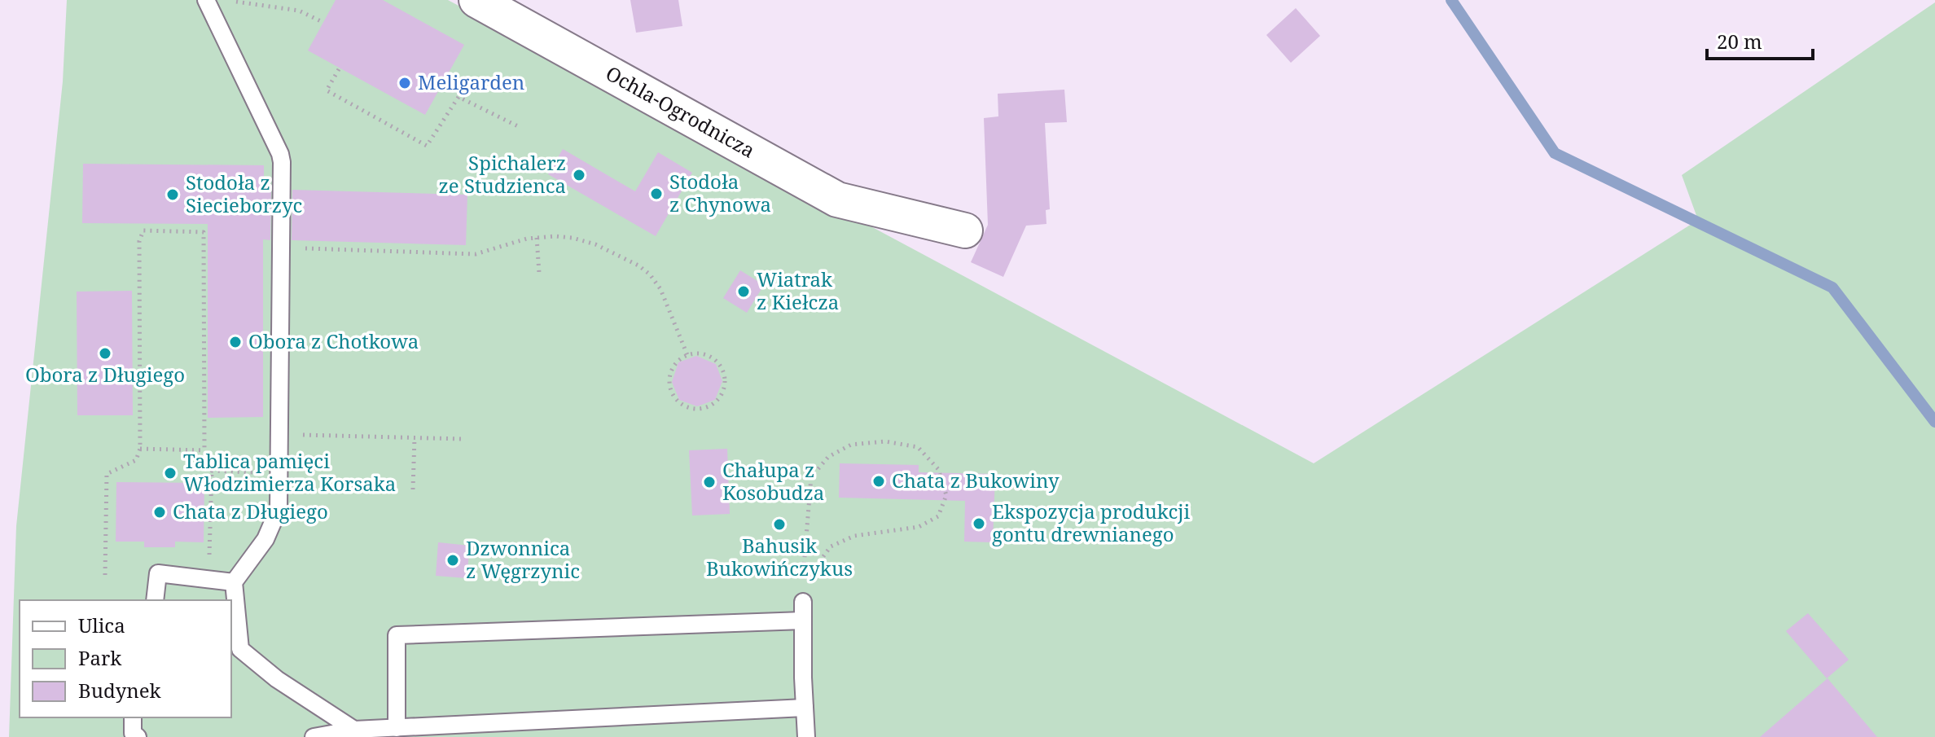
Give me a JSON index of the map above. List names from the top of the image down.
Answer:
{
  "streets": {
    "street": ["Ochla-Ogrodnicza"]
  },
  "places": [
    "Meligarden",
    "Spichalerz ze Studzienca",
    "Stodoła z Chynowa",
    "Stodoła z Siecieborzyc",
    "Wiatrak z Kiełcza",
    "Obora z Chotkowa",
    "Obora z Długiego",
    "Tablica pamięci Włodzimierza Korsaka",
    "Chata z Bukowiny",
    "Chałupa z Kosobudza",
    "Chata z Długiego",
    "Ekspozycja produkcji gontu drewnianego",
    "Bahusik Bukowińczykus",
    "Dzwonnica z Węgrzynic"
  ],
  "legend": ["Ulica", "Park", "Budynek"],
  "scale_bar": "20 m"
}
